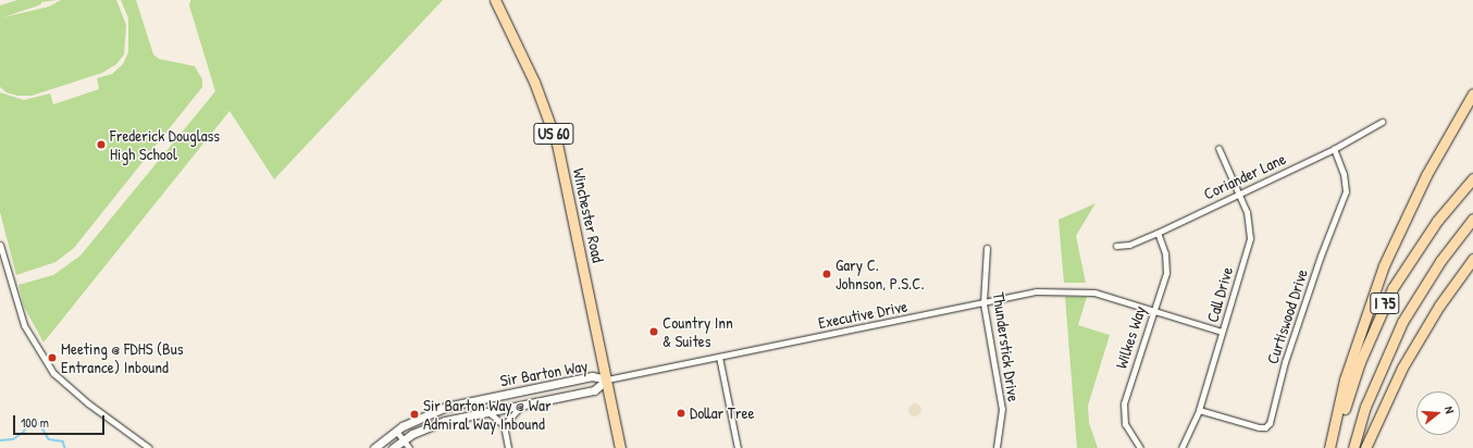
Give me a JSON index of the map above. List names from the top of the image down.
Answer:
{
  "streets": {
    "highway": ["US 60", "Winchester Road", "I 75"],
    "main road": ["Sir Barton Way"],
    "street": [
      "Coriander Lane",
      "Call Drive",
      "Executive Drive",
      "Curtiswood Drive",
      "Wilkes Way",
      "Thunderstick Drive"
    ]
  },
  "crossings": [
    ["Coriander Lane", "Call Drive"],
    ["Coriander Lane", "Curtiswood Drive"],
    ["Coriander Lane", "Wilkes Way"],
    ["Winchester Road", "Executive Drive"],
    ["Winchester Road", "Sir Barton Way"],
    ["Call Drive", "Executive Drive"],
    ["Call Drive", "Curtiswood Drive"],
    ["Executive Drive", "Wilkes Way"],
    ["Executive Drive", "Thunderstick Drive"],
    ["Executive Drive", "Sir Barton Way"]
  ],
  "places": [
    "Frederick Douglass High School",
    "Gary C. Johnson, P.S.C.",
    "Country Inn & Suites",
    "Meeting @ FDHS (Bus Entrance) Inbound",
    "Dollar Tree",
    "Sir Barton Way @ War Admiral Way Inbound"
  ],
  "scale_bar": "100 m",
  "north": "right"
}
